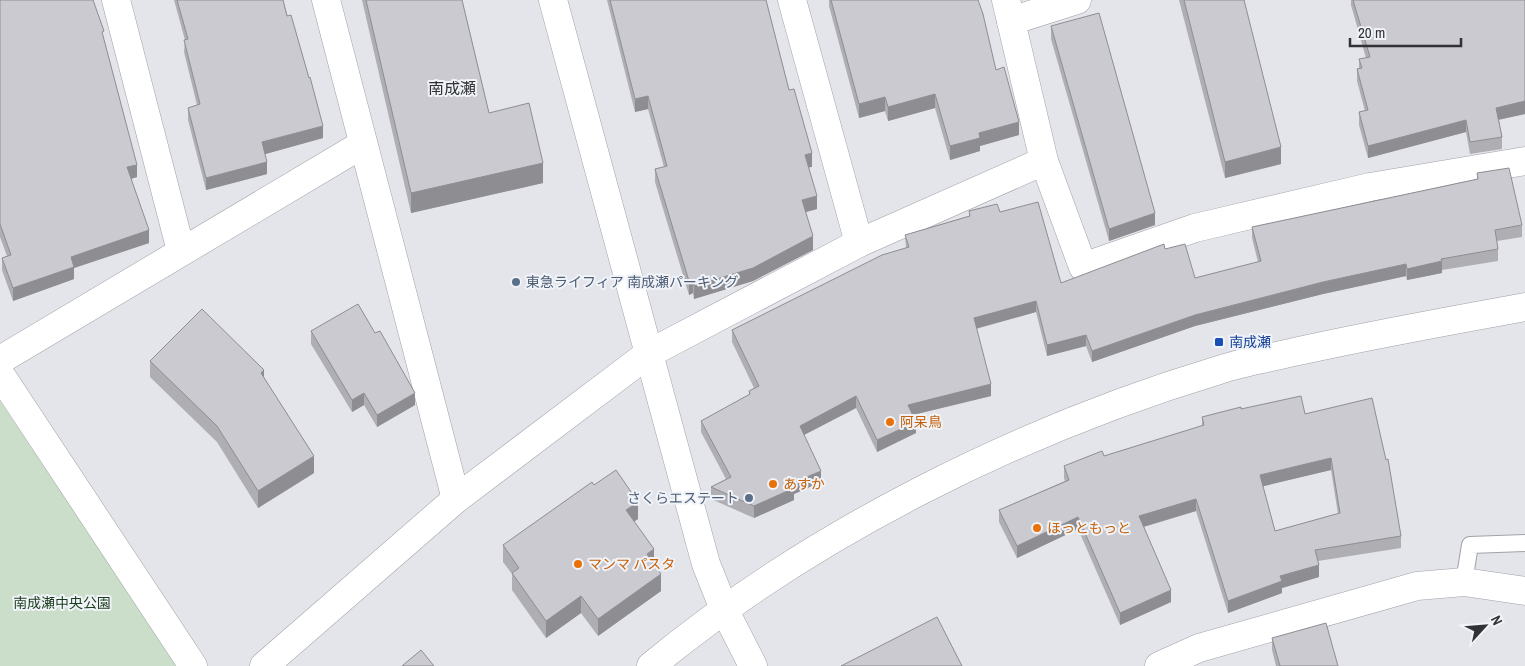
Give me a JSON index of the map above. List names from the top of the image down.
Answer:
{
  "districts": ["南成瀬"],
  "parks": ["南成瀬中央公園"],
  "places": {
    "other": [
      "東急ライフィア 南成瀬パーキング",
      "阿呆鳥",
      "あすか",
      "さくらエステート",
      "ほっともっと",
      "マンマ パスタ"
    ],
    "transit": ["南成瀬"]
  },
  "scale_bar": "20 m",
  "north": "top right"
}
